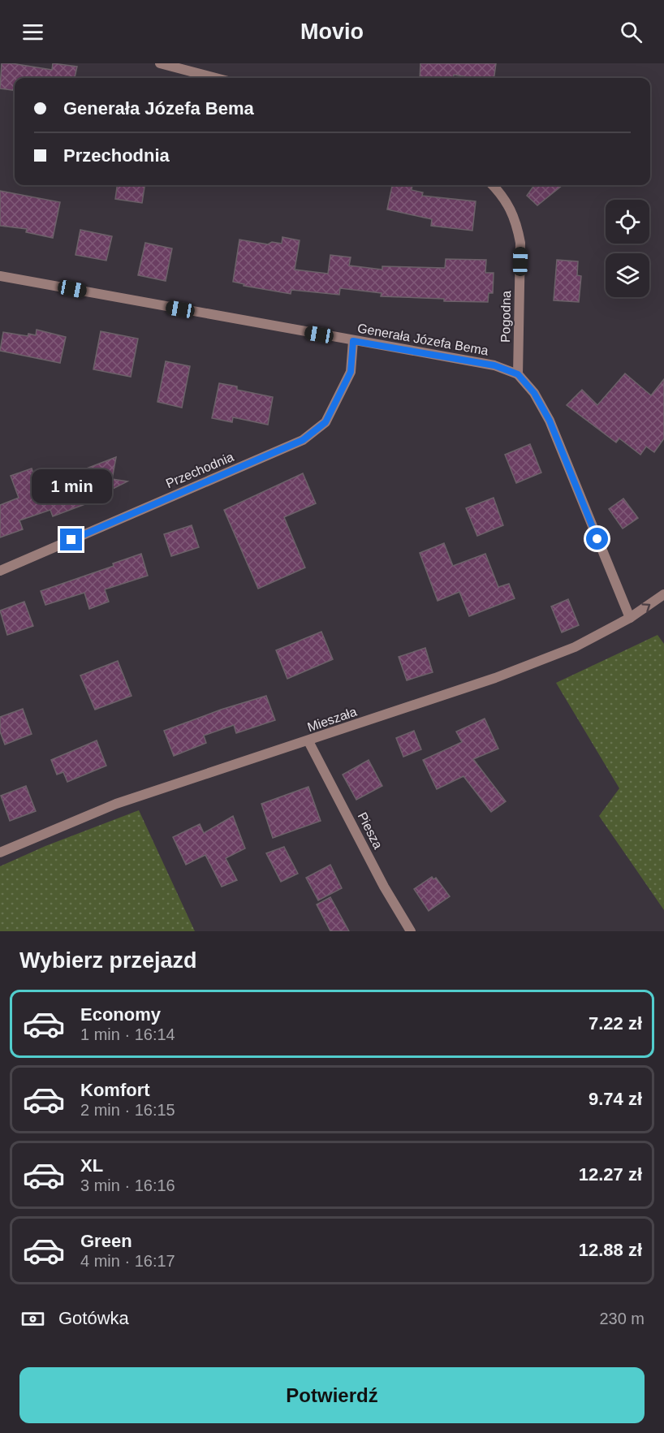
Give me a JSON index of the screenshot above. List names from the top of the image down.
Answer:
{
  "streets": {
    "street": [
      "Pogodna",
      "Generała Józefa Bema",
      "Przechodnia",
      "Mieszała",
      "Piesza"
    ]
  },
  "crossings": [
    ["Pogodna", "Generała Józefa Bema"],
    ["Generała Józefa Bema", "Przechodnia"],
    ["Generała Józefa Bema", "Mieszała"],
    ["Mieszała", "Piesza"]
  ],
  "page": {
    "header": "Movio",
    "banner": ["Generała Józefa Bema", "Przechodnia"],
    "bubble": "1 min",
    "heading": "Wybierz przejazd",
    "list": [
      {
        "name": "Economy",
        "note": "1 min · 16:14",
        "value": "7.22 zł"
      },
      {
        "name": "Komfort",
        "note": "2 min · 16:15",
        "value": "9.74 zł"
      },
      {
        "name": "XL",
        "note": "3 min · 16:16",
        "value": "12.27 zł"
      },
      {
        "name": "Green",
        "note": "4 min · 16:17",
        "value": "12.88 zł"
      }
    ],
    "pay": ["Gotówka", "230 m"],
    "buttons": "Potwierdź"
  }
}
